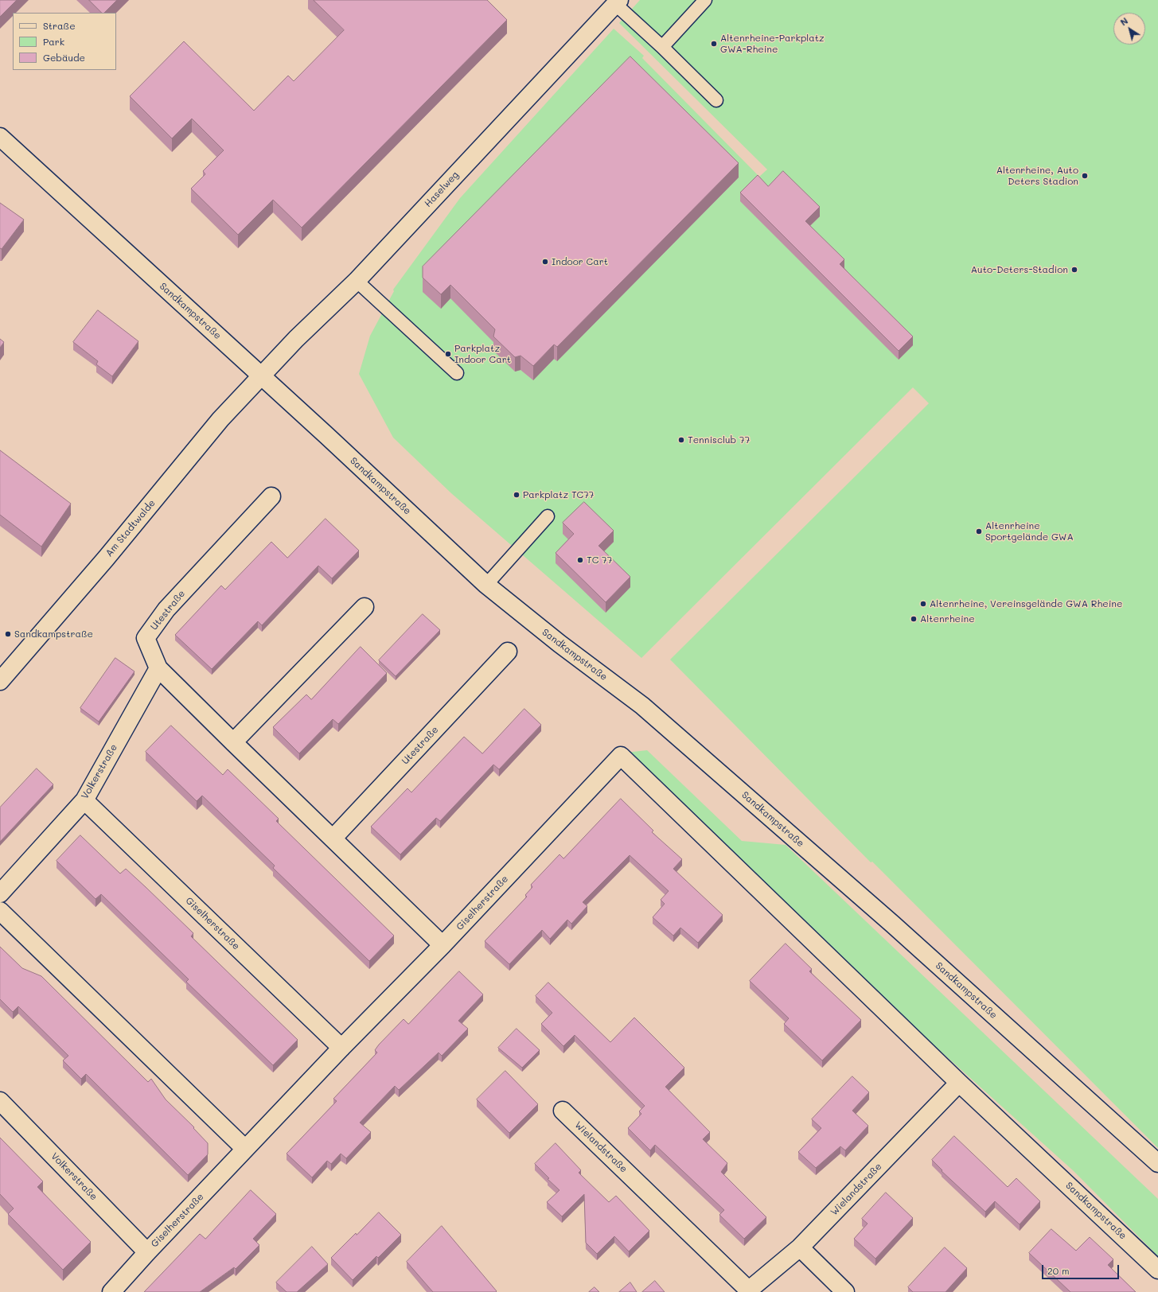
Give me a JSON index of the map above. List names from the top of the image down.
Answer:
{
  "streets": {
    "street": [
      "Haselweg",
      "Sandkampstraße",
      "Am Stadtwalde",
      "Utestraße",
      "Volkerstraße",
      "Giselherstraße",
      "Wielandstraße"
    ]
  },
  "crossings": [
    ["Haselweg", "Sandkampstraße"],
    ["Haselweg", "Am Stadtwalde"],
    ["Sandkampstraße", "Am Stadtwalde"],
    ["Sandkampstraße", "Giselherstraße"],
    ["Sandkampstraße", "Wielandstraße"],
    ["Utestraße", "Volkerstraße"],
    ["Utestraße", "Giselherstraße"],
    ["Volkerstraße", "Giselherstraße"]
  ],
  "places": [
    "Altenrheine-Parkplatz GWA-Rheine",
    "Altenrheine, Auto Deters Stadion",
    "Indoor Cart",
    "Auto-Deters-Stadion",
    "Parkplatz Indoor Cart",
    "Tennisclub 77",
    "Parkplatz TC77",
    "Altenrheine Sportgelände GWA",
    "TC 77",
    "Altenrheine, Vereinsgelände GWA Rheine",
    "Altenrheine",
    "Sandkampstraße"
  ],
  "legend": ["Straße", "Park", "Gebäude"],
  "scale_bar": "20 m",
  "north": "top left"
}
